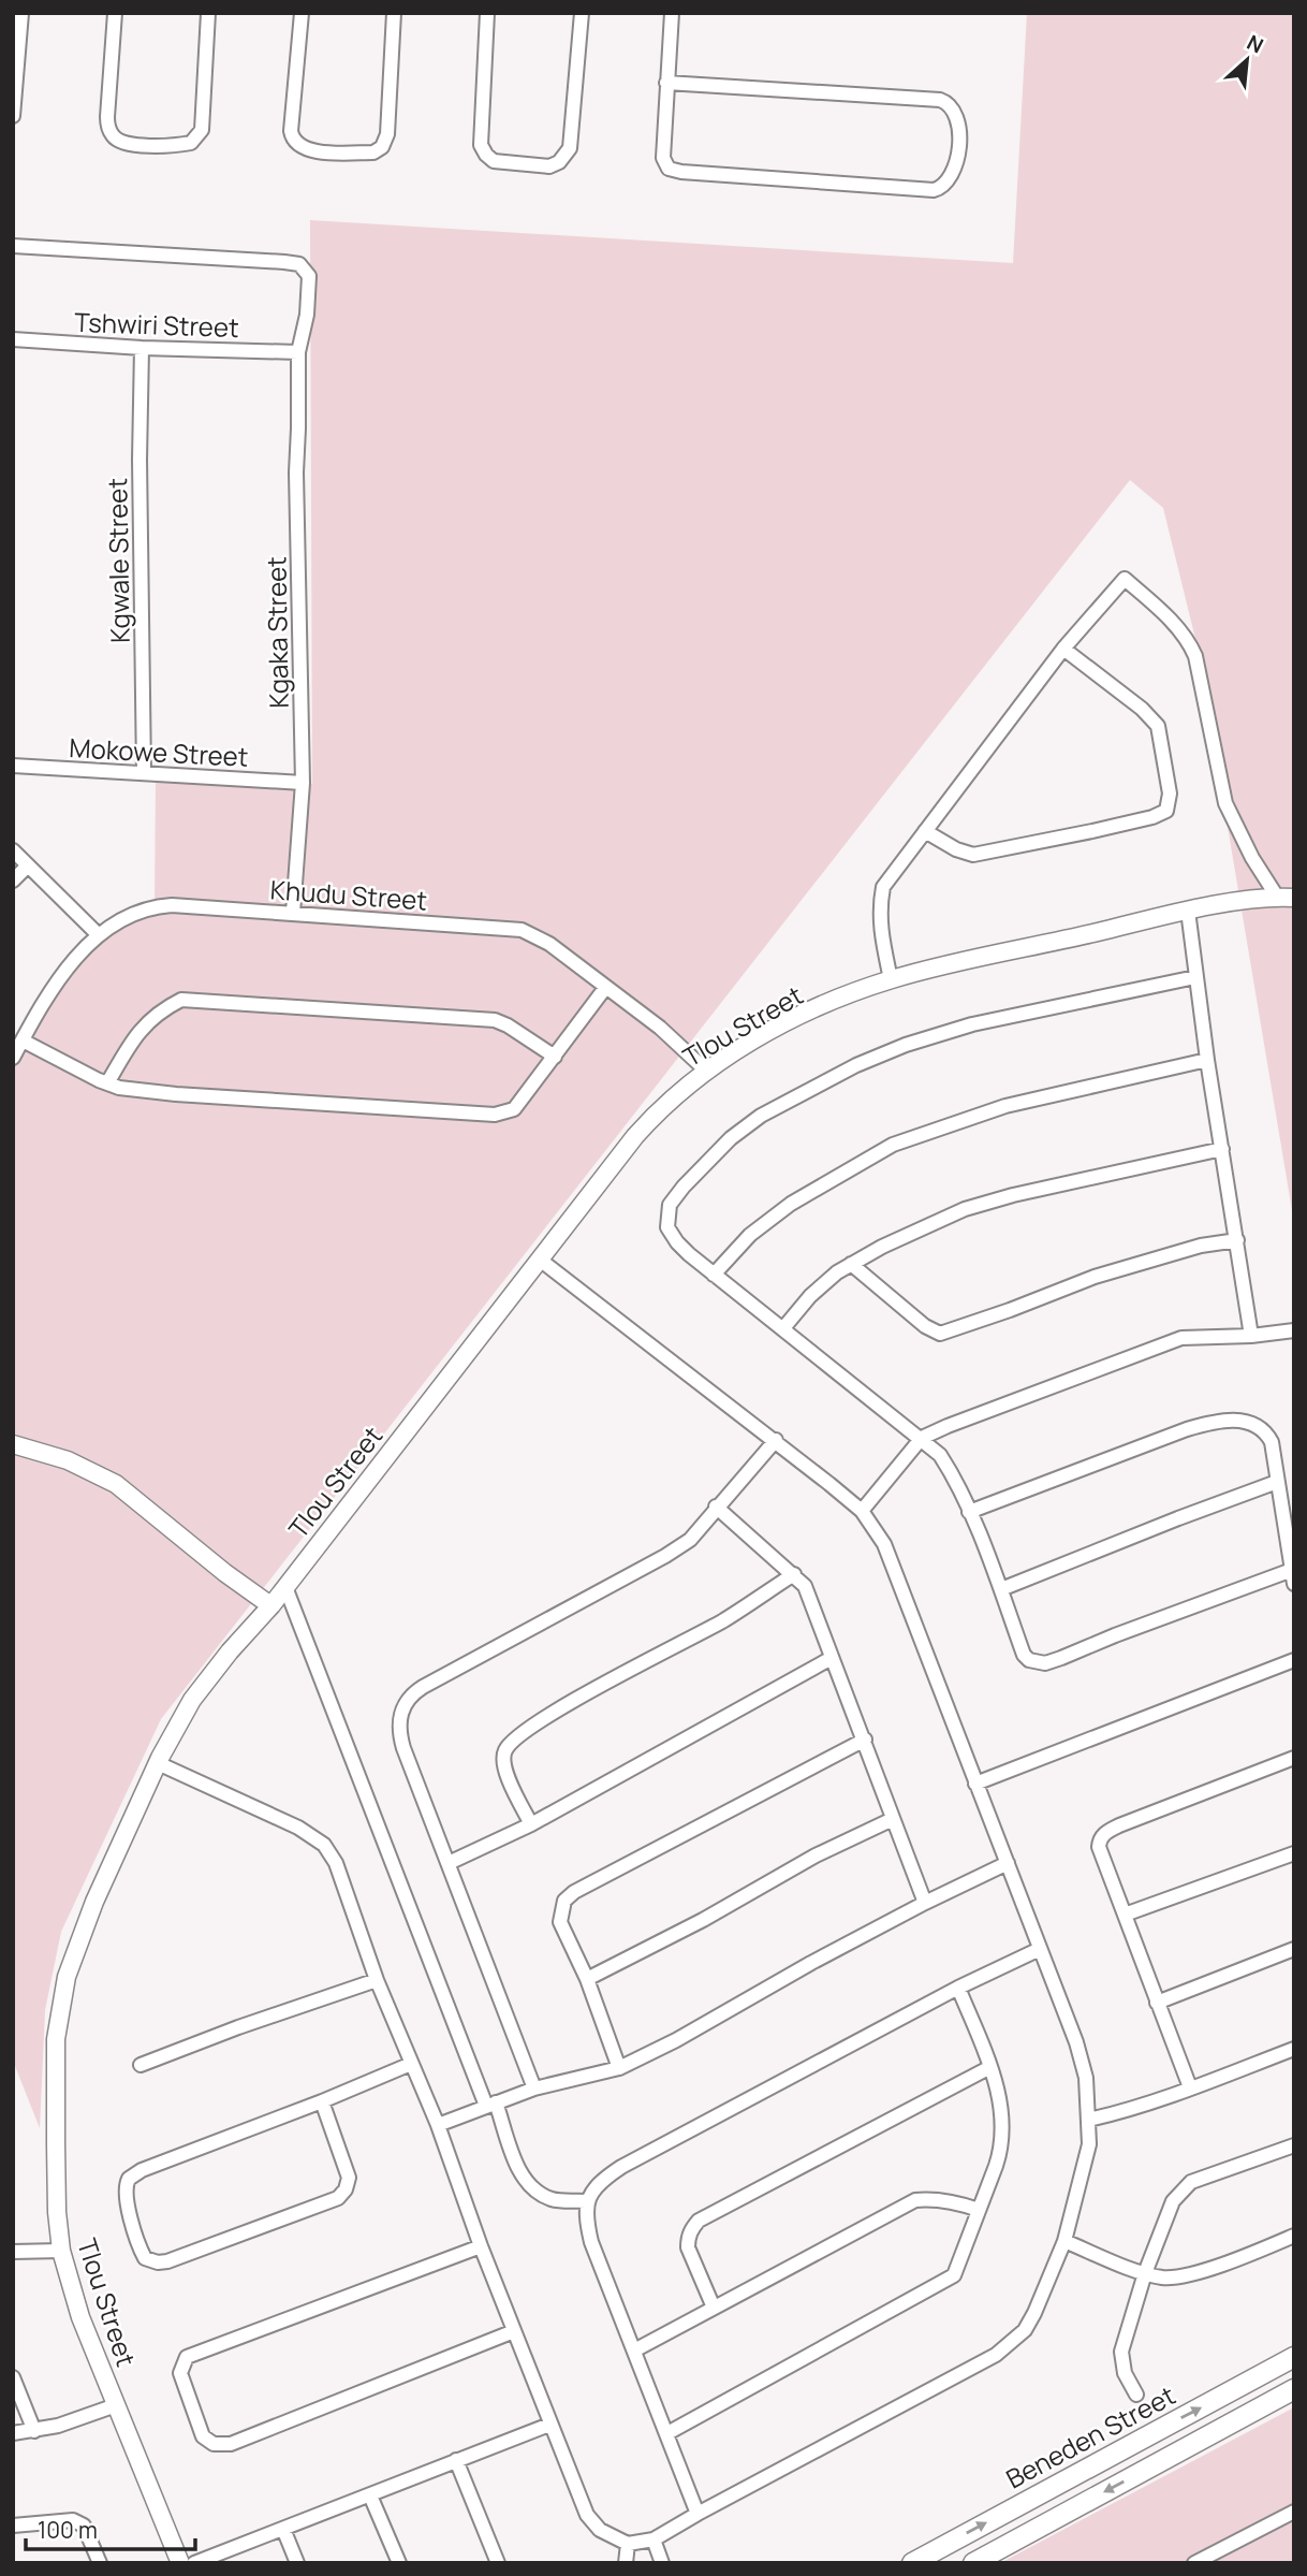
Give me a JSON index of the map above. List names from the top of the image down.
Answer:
{
  "streets": {
    "main road": ["Beneden Street"],
    "street": [
      "Tshwiri Street",
      "Kgwale Street",
      "Kgaka Street",
      "Mokowe Street",
      "Khudu Street",
      "Tlou Street"
    ]
  },
  "crossings": [
    ["Tshwiri Street", "Kgwale Street"],
    ["Tshwiri Street", "Kgaka Street"],
    ["Kgwale Street", "Mokowe Street"],
    ["Kgaka Street", "Mokowe Street"],
    ["Kgaka Street", "Khudu Street"],
    ["Khudu Street", "Tlou Street"]
  ],
  "scale_bar": "100 m",
  "north": "top right"
}
